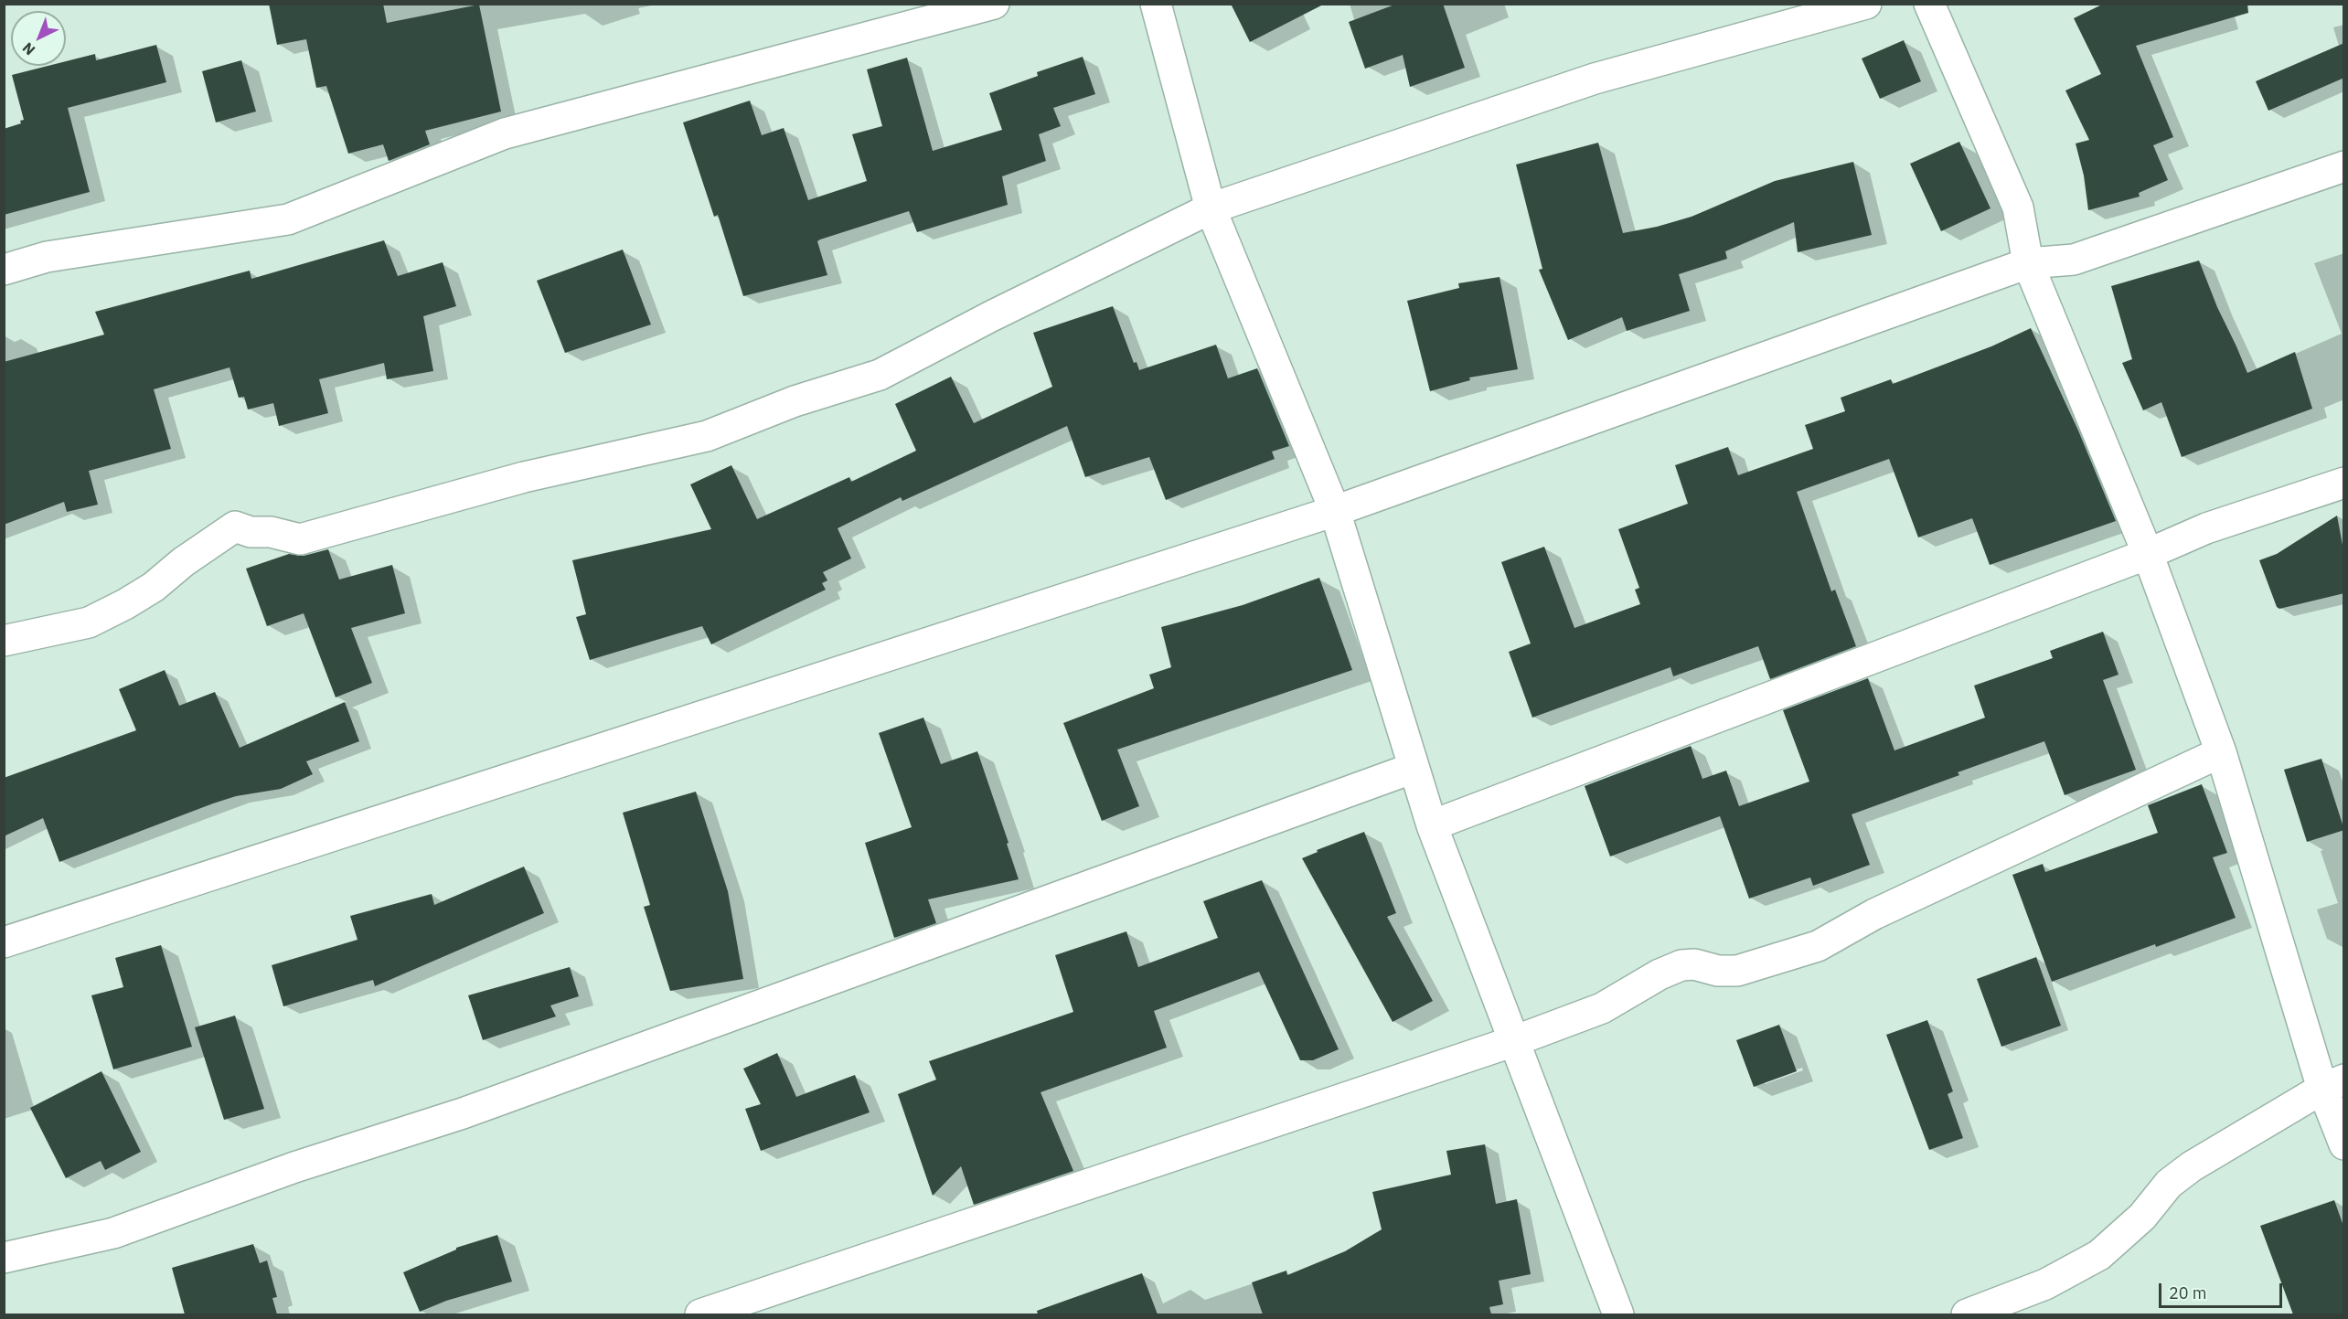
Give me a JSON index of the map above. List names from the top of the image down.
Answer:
{
  "scale_bar": "20 m",
  "north": "bottom left"
}
